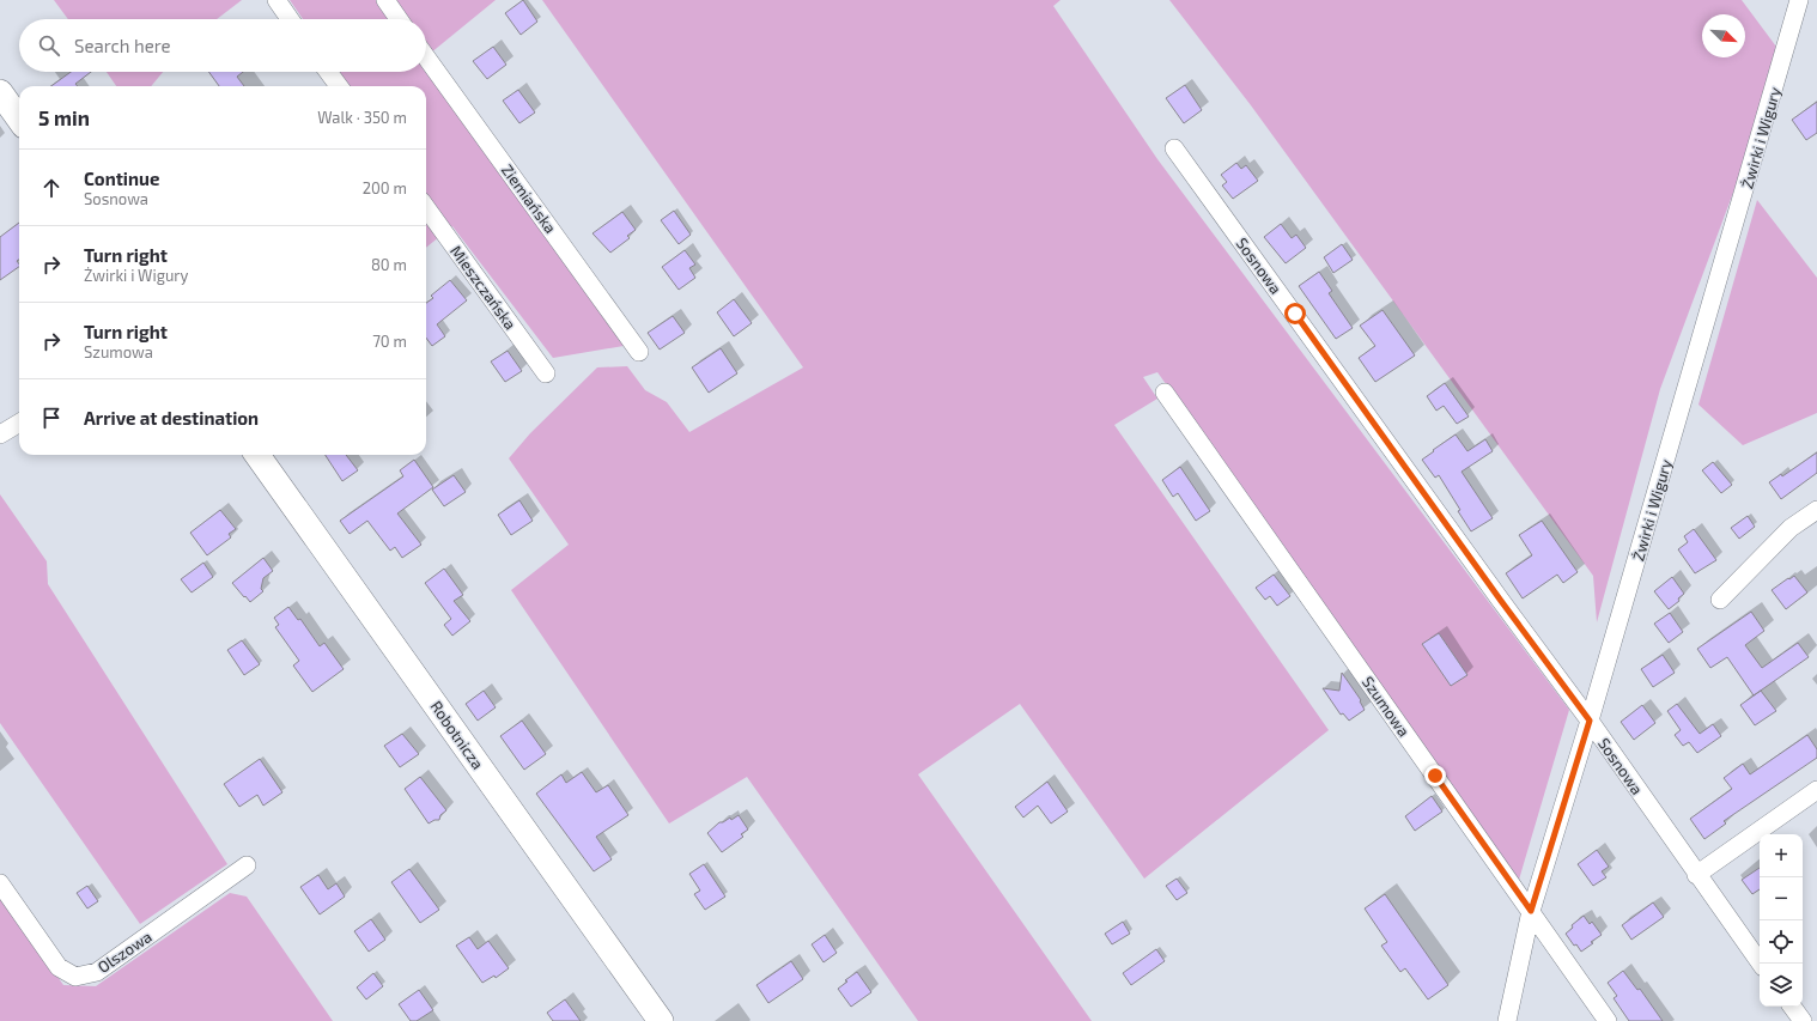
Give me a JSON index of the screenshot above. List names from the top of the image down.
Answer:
{
  "streets": {
    "street": [
      "Żwirki i Wigury",
      "Ziemiańska",
      "Sosnowa",
      "Mieszczańska",
      "Szumowa",
      "Robotnicza",
      "Olszowa"
    ]
  },
  "crossings": [
    ["Żwirki i Wigury", "Sosnowa"],
    ["Żwirki i Wigury", "Szumowa"]
  ],
  "north": "bottom right",
  "page": {
    "search": "Search here",
    "heading": ["5 min", "Walk · 350 m"],
    "list": [
      ["Continue", "Sosnowa", "200 m"],
      ["Turn right", "Żwirki i Wigury", "80 m"],
      ["Turn right", "Szumowa", "70 m"],
      "Arrive at destination"
    ],
    "map_buttons": ["+", "−"]
  }
}
